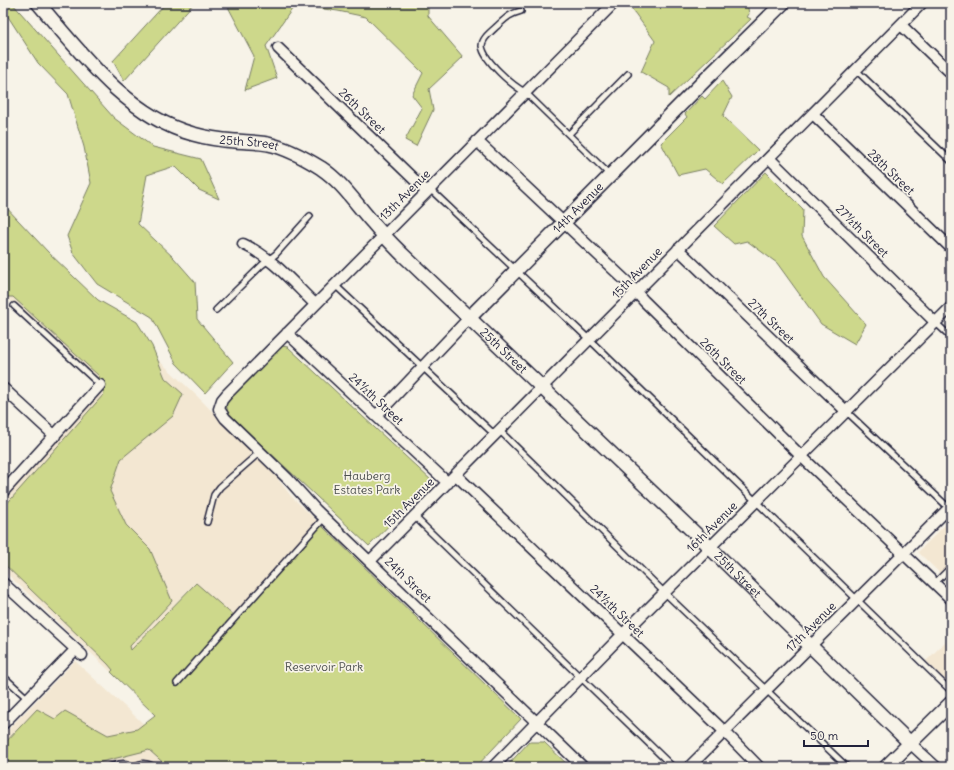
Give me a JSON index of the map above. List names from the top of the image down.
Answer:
{
  "streets": {
    "street": [
      "26th Street",
      "25th Street",
      "28th Street",
      "13th Avenue",
      "14th Avenue",
      "27½th Street",
      "15th Avenue",
      "27th Street",
      "24½th Street",
      "16th Avenue",
      "24th Street",
      "17th Avenue"
    ]
  },
  "crossings": [
    ["26th Street", "13th Avenue"],
    ["26th Street", "14th Avenue"],
    ["26th Street", "15th Avenue"],
    ["26th Street", "16th Avenue"],
    ["26th Street", "17th Avenue"],
    ["25th Street", "13th Avenue"],
    ["25th Street", "14th Avenue"],
    ["25th Street", "15th Avenue"],
    ["25th Street", "16th Avenue"],
    ["25th Street", "17th Avenue"],
    ["28th Street", "15th Avenue"],
    ["13th Avenue", "24½th Street"],
    ["13th Avenue", "24th Street"],
    ["14th Avenue", "24½th Street"],
    ["27½th Street", "15th Avenue"],
    ["27½th Street", "16th Avenue"],
    ["15th Avenue", "27th Street"],
    ["15th Avenue", "24½th Street"],
    ["15th Avenue", "24th Street"],
    ["27th Street", "16th Avenue"],
    ["24½th Street", "16th Avenue"],
    ["24½th Street", "17th Avenue"],
    ["16th Avenue", "24th Street"]
  ],
  "parks": ["Hauberg Estates Park", "Reservoir Park"],
  "scale_bar": "50 m"
}
